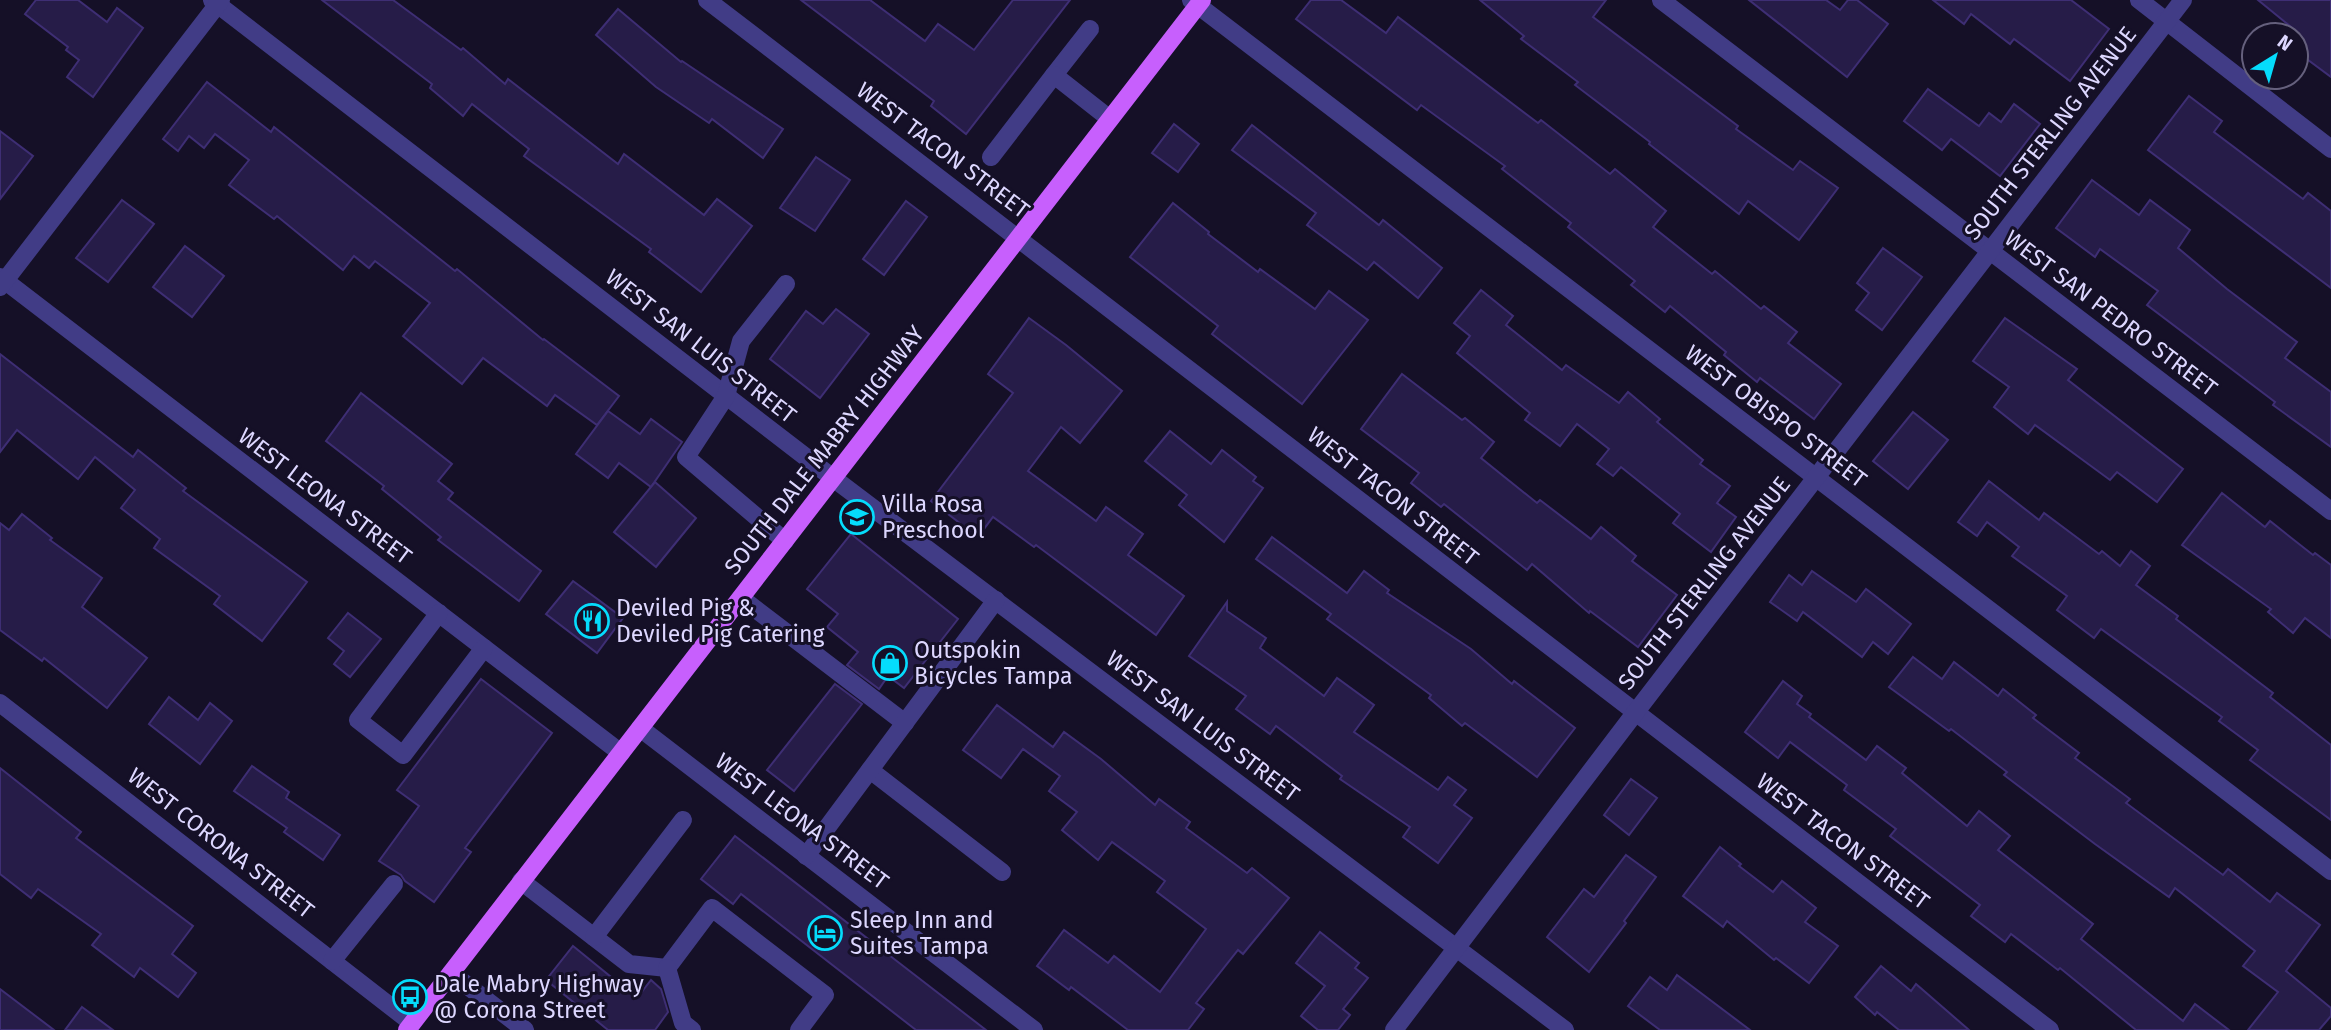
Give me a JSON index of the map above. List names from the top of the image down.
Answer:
{
  "streets": {
    "main road": ["SOUTH DALE MABRY HIGHWAY"],
    "street": [
      "SOUTH STERLING AVENUE",
      "WEST TACON STREET",
      "WEST SAN PEDRO STREET",
      "WEST SAN LUIS STREET",
      "WEST OBISPO STREET",
      "WEST LEONA STREET",
      "WEST CORONA STREET"
    ]
  },
  "crossings": [
    ["SOUTH STERLING AVENUE", "WEST TACON STREET"],
    ["SOUTH STERLING AVENUE", "WEST SAN PEDRO STREET"],
    ["SOUTH STERLING AVENUE", "WEST SAN LUIS STREET"],
    ["SOUTH STERLING AVENUE", "WEST OBISPO STREET"],
    ["WEST TACON STREET", "SOUTH DALE MABRY HIGHWAY"],
    ["WEST SAN LUIS STREET", "SOUTH DALE MABRY HIGHWAY"],
    ["WEST OBISPO STREET", "SOUTH DALE MABRY HIGHWAY"],
    ["SOUTH DALE MABRY HIGHWAY", "WEST LEONA STREET"],
    ["SOUTH DALE MABRY HIGHWAY", "WEST CORONA STREET"]
  ],
  "places": {
    "school or university": ["Villa Rosa Preschool"],
    "restaurant": ["Deviled Pig & Deviled Pig Catering"],
    "shop": ["Outspokin Bicycles Tampa"],
    "hotel": ["Sleep Inn and Suites Tampa"],
    "bus stop": ["Dale Mabry Highway @ Corona Street"]
  },
  "north": "top right"
}
